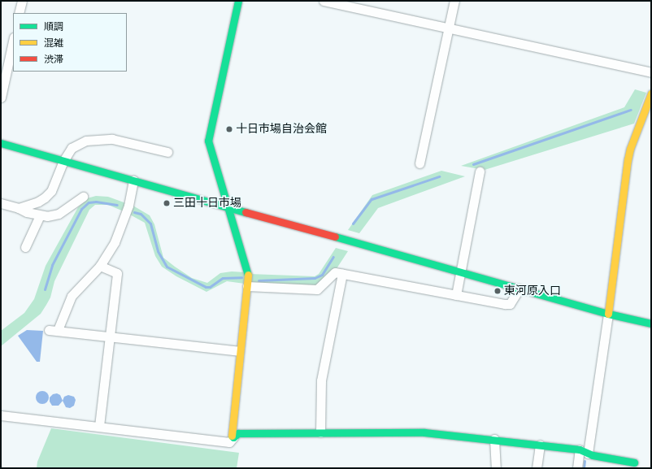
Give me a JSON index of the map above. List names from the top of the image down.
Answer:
{
  "places": ["十日市場自治会館", "三田十日市場", "東河原入口"],
  "legend": ["順調", "混雑", "渋滞"]
}
